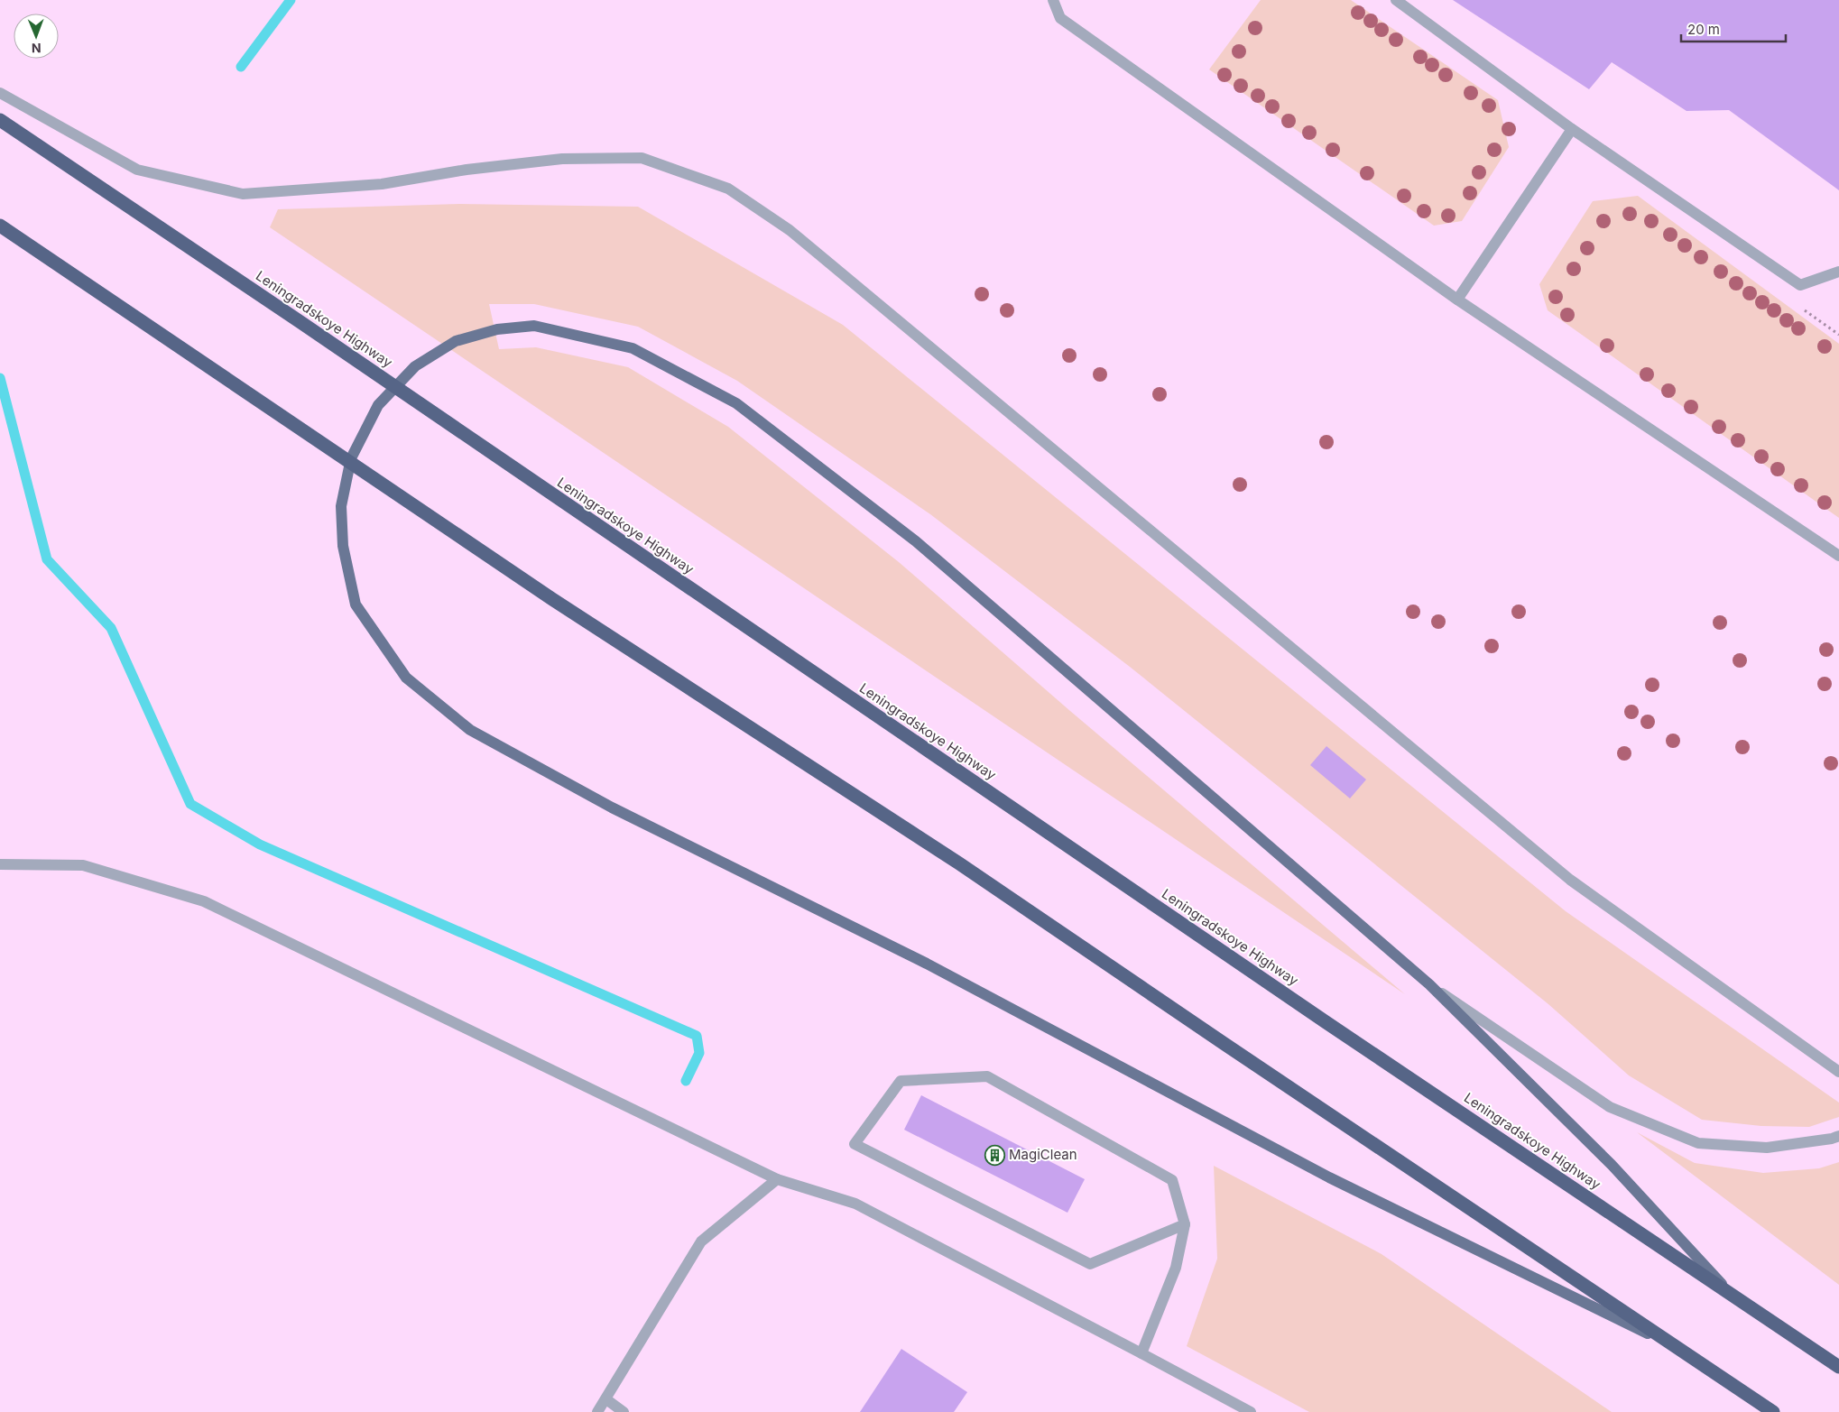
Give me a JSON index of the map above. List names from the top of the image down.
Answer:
{
  "streets": {
    "highway": ["Leningradskoye Highway"]
  },
  "places": {
    "building": ["MagiClean"]
  },
  "scale_bar": "20 m",
  "north": "bottom"
}
